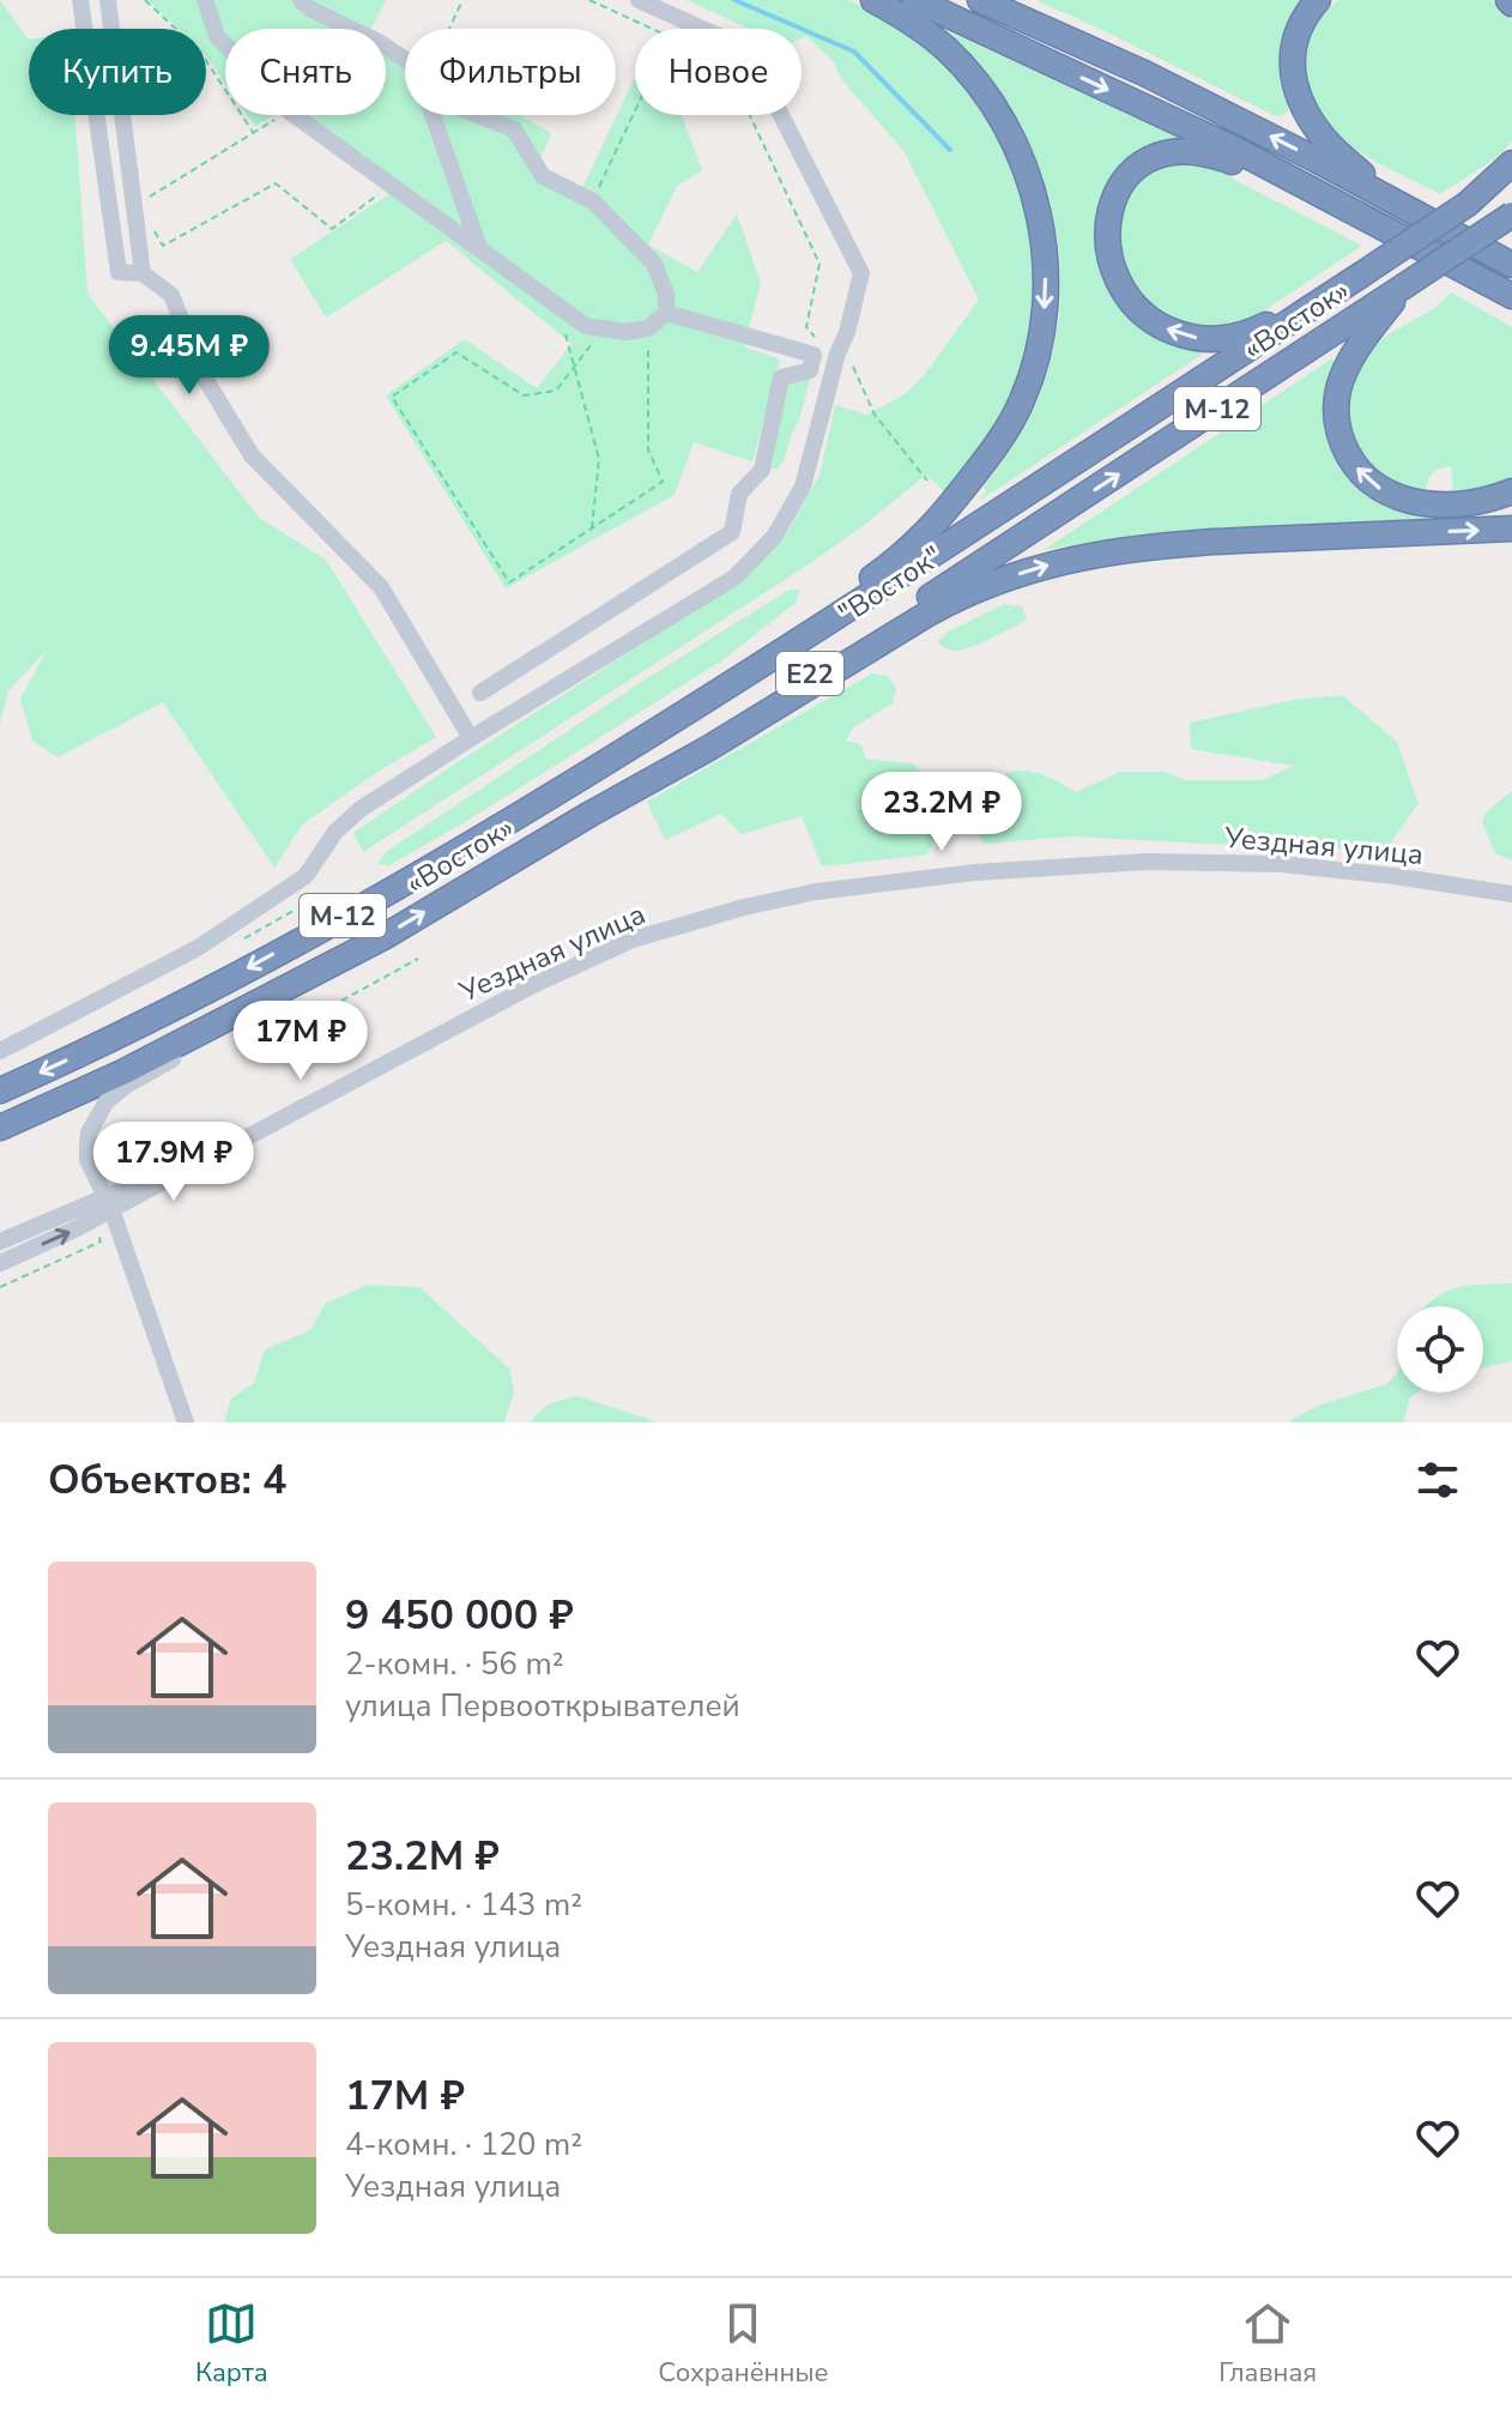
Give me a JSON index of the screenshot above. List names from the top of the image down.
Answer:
{
  "streets": {
    "highway": [
      "«Восток»",
      "М-12",
      "\"Восток\"",
      "E22"
    ],
    "street": ["Уездная улица"]
  },
  "crossings": [
    ["«Восток»", "\"Восток\""]
  ],
  "page": {
    "chip": [
      "Купить",
      "Снять",
      "Фильтры",
      "Новое"
    ],
    "price": [
      "9.45M ₽",
      "23.2M ₽",
      "17M ₽",
      "17.9M ₽"
    ],
    "heading": "Объектов: 4",
    "list": [
      {
        "name": "9 450 000 ₽",
        "note": "2-комн. · 56 m² · улица Первооткрывателей"
      },
      {
        "name": "23.2M ₽",
        "note": "5-комн. · 143 m² · Уездная улица"
      },
      {
        "name": "17M ₽",
        "note": "4-комн. · 120 m² · Уездная улица"
      }
    ],
    "tabs": ["Карта", "Сохранённые", "Главная"]
  }
}
